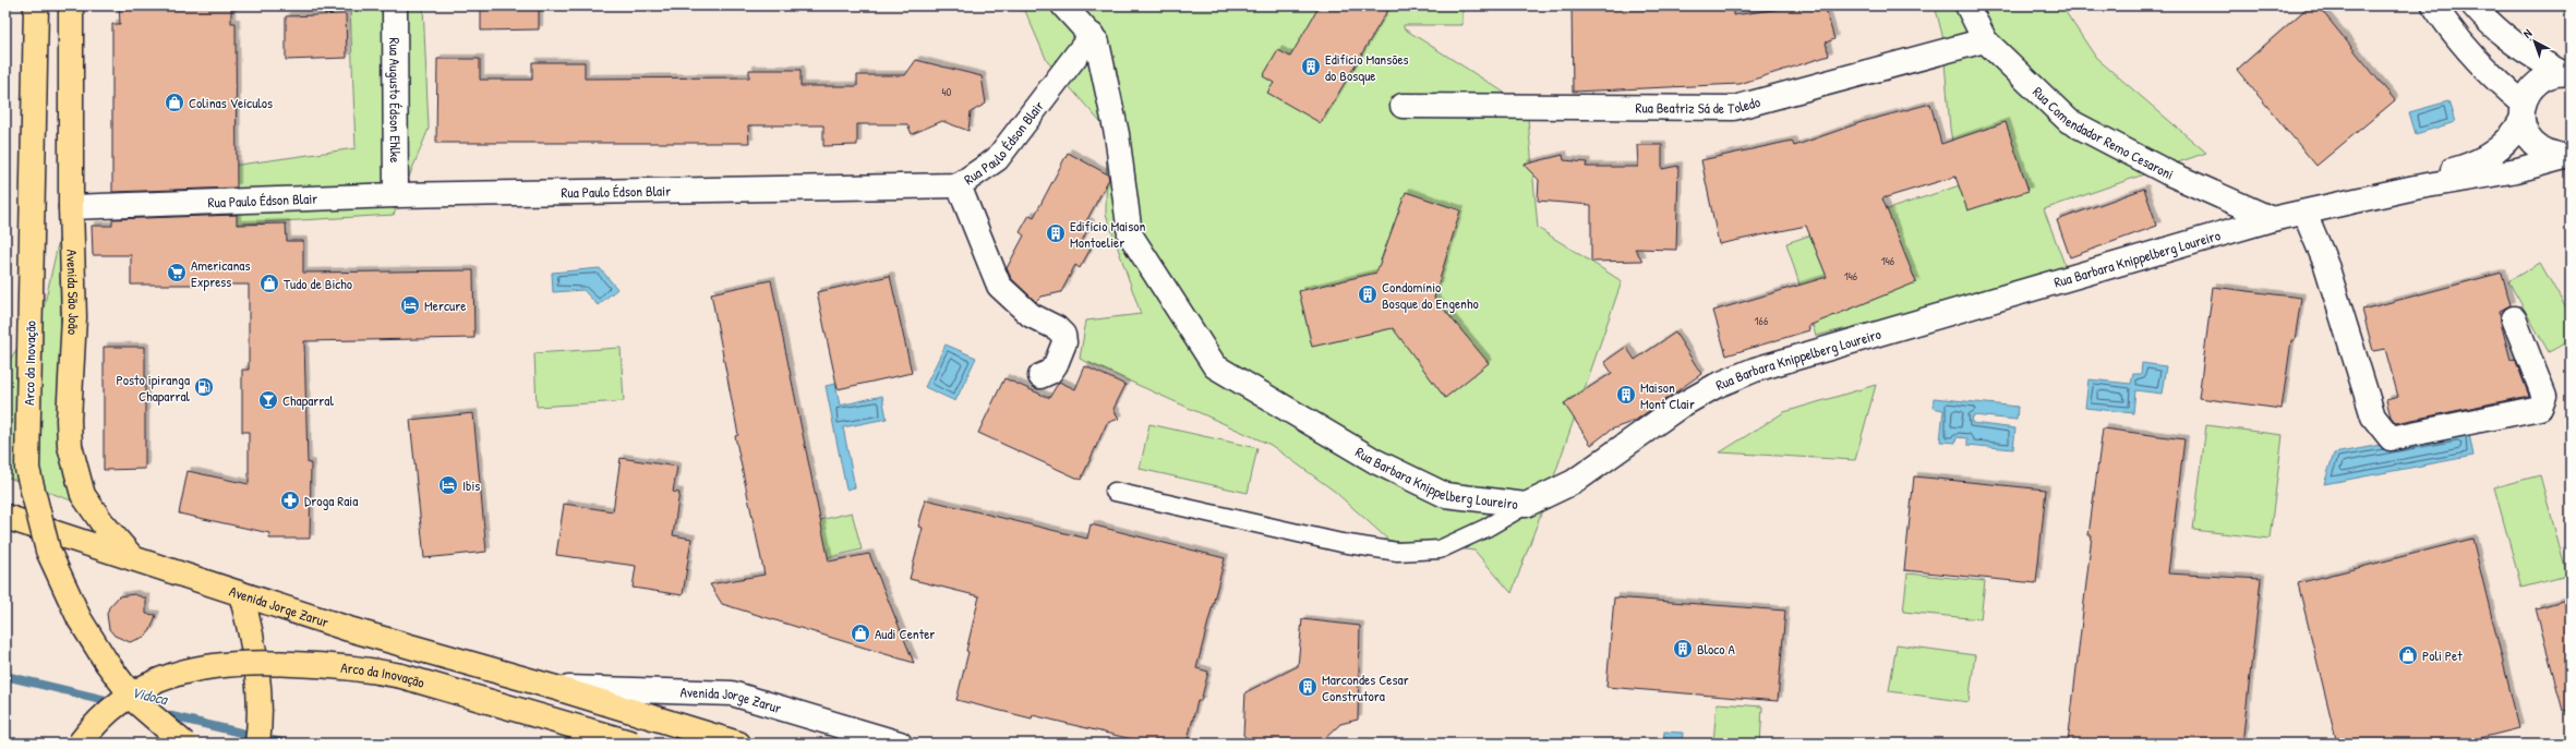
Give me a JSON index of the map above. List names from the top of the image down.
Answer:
{
  "streets": {
    "main road": ["Avenida São João", "Arco da Inovação", "Avenida Jorge Zarur"],
    "street": [
      "Rua Augusto Édson Ehlke",
      "Rua Beatriz Sá de Toledo",
      "Rua Comendador Remo Cesaroni",
      "Rua Paulo Édson Blair",
      "Rua Barbara Knippelberg Loureiro"
    ]
  },
  "crossings": [
    ["Rua Augusto Édson Ehlke", "Rua Paulo Édson Blair"],
    ["Rua Beatriz Sá de Toledo", "Rua Comendador Remo Cesaroni"],
    ["Rua Comendador Remo Cesaroni", "Rua Barbara Knippelberg Loureiro"],
    ["Rua Paulo Édson Blair", "Rua Barbara Knippelberg Loureiro"],
    ["Rua Paulo Édson Blair", "Avenida São João"],
    ["Avenida São João", "Avenida Jorge Zarur"]
  ],
  "water": ["Vidoca"],
  "places": {
    "building": [
      "Edifício Mansões do Bosque",
      "Edifício Maison Montoelier",
      "Condomínio Bosque do Engenho",
      "Maison Mont Clair",
      "Bloco A",
      "Marcondes Cesar Construtora"
    ],
    "shop": [
      "Colinas Veículos",
      "Tudo de Bicho",
      "Audi Center",
      "Poli Pet"
    ],
    "supermarket": ["Americanas Express"],
    "hotel": ["Mercure", "Ibis"],
    "fuel station": ["Posto ipiranga Chaparral"],
    "bar": ["Chaparral"],
    "pharmacy": ["Droga Raia"]
  },
  "house_numbers": [
    "40",
    "146",
    "146",
    "166"
  ],
  "north": "top left"
}
